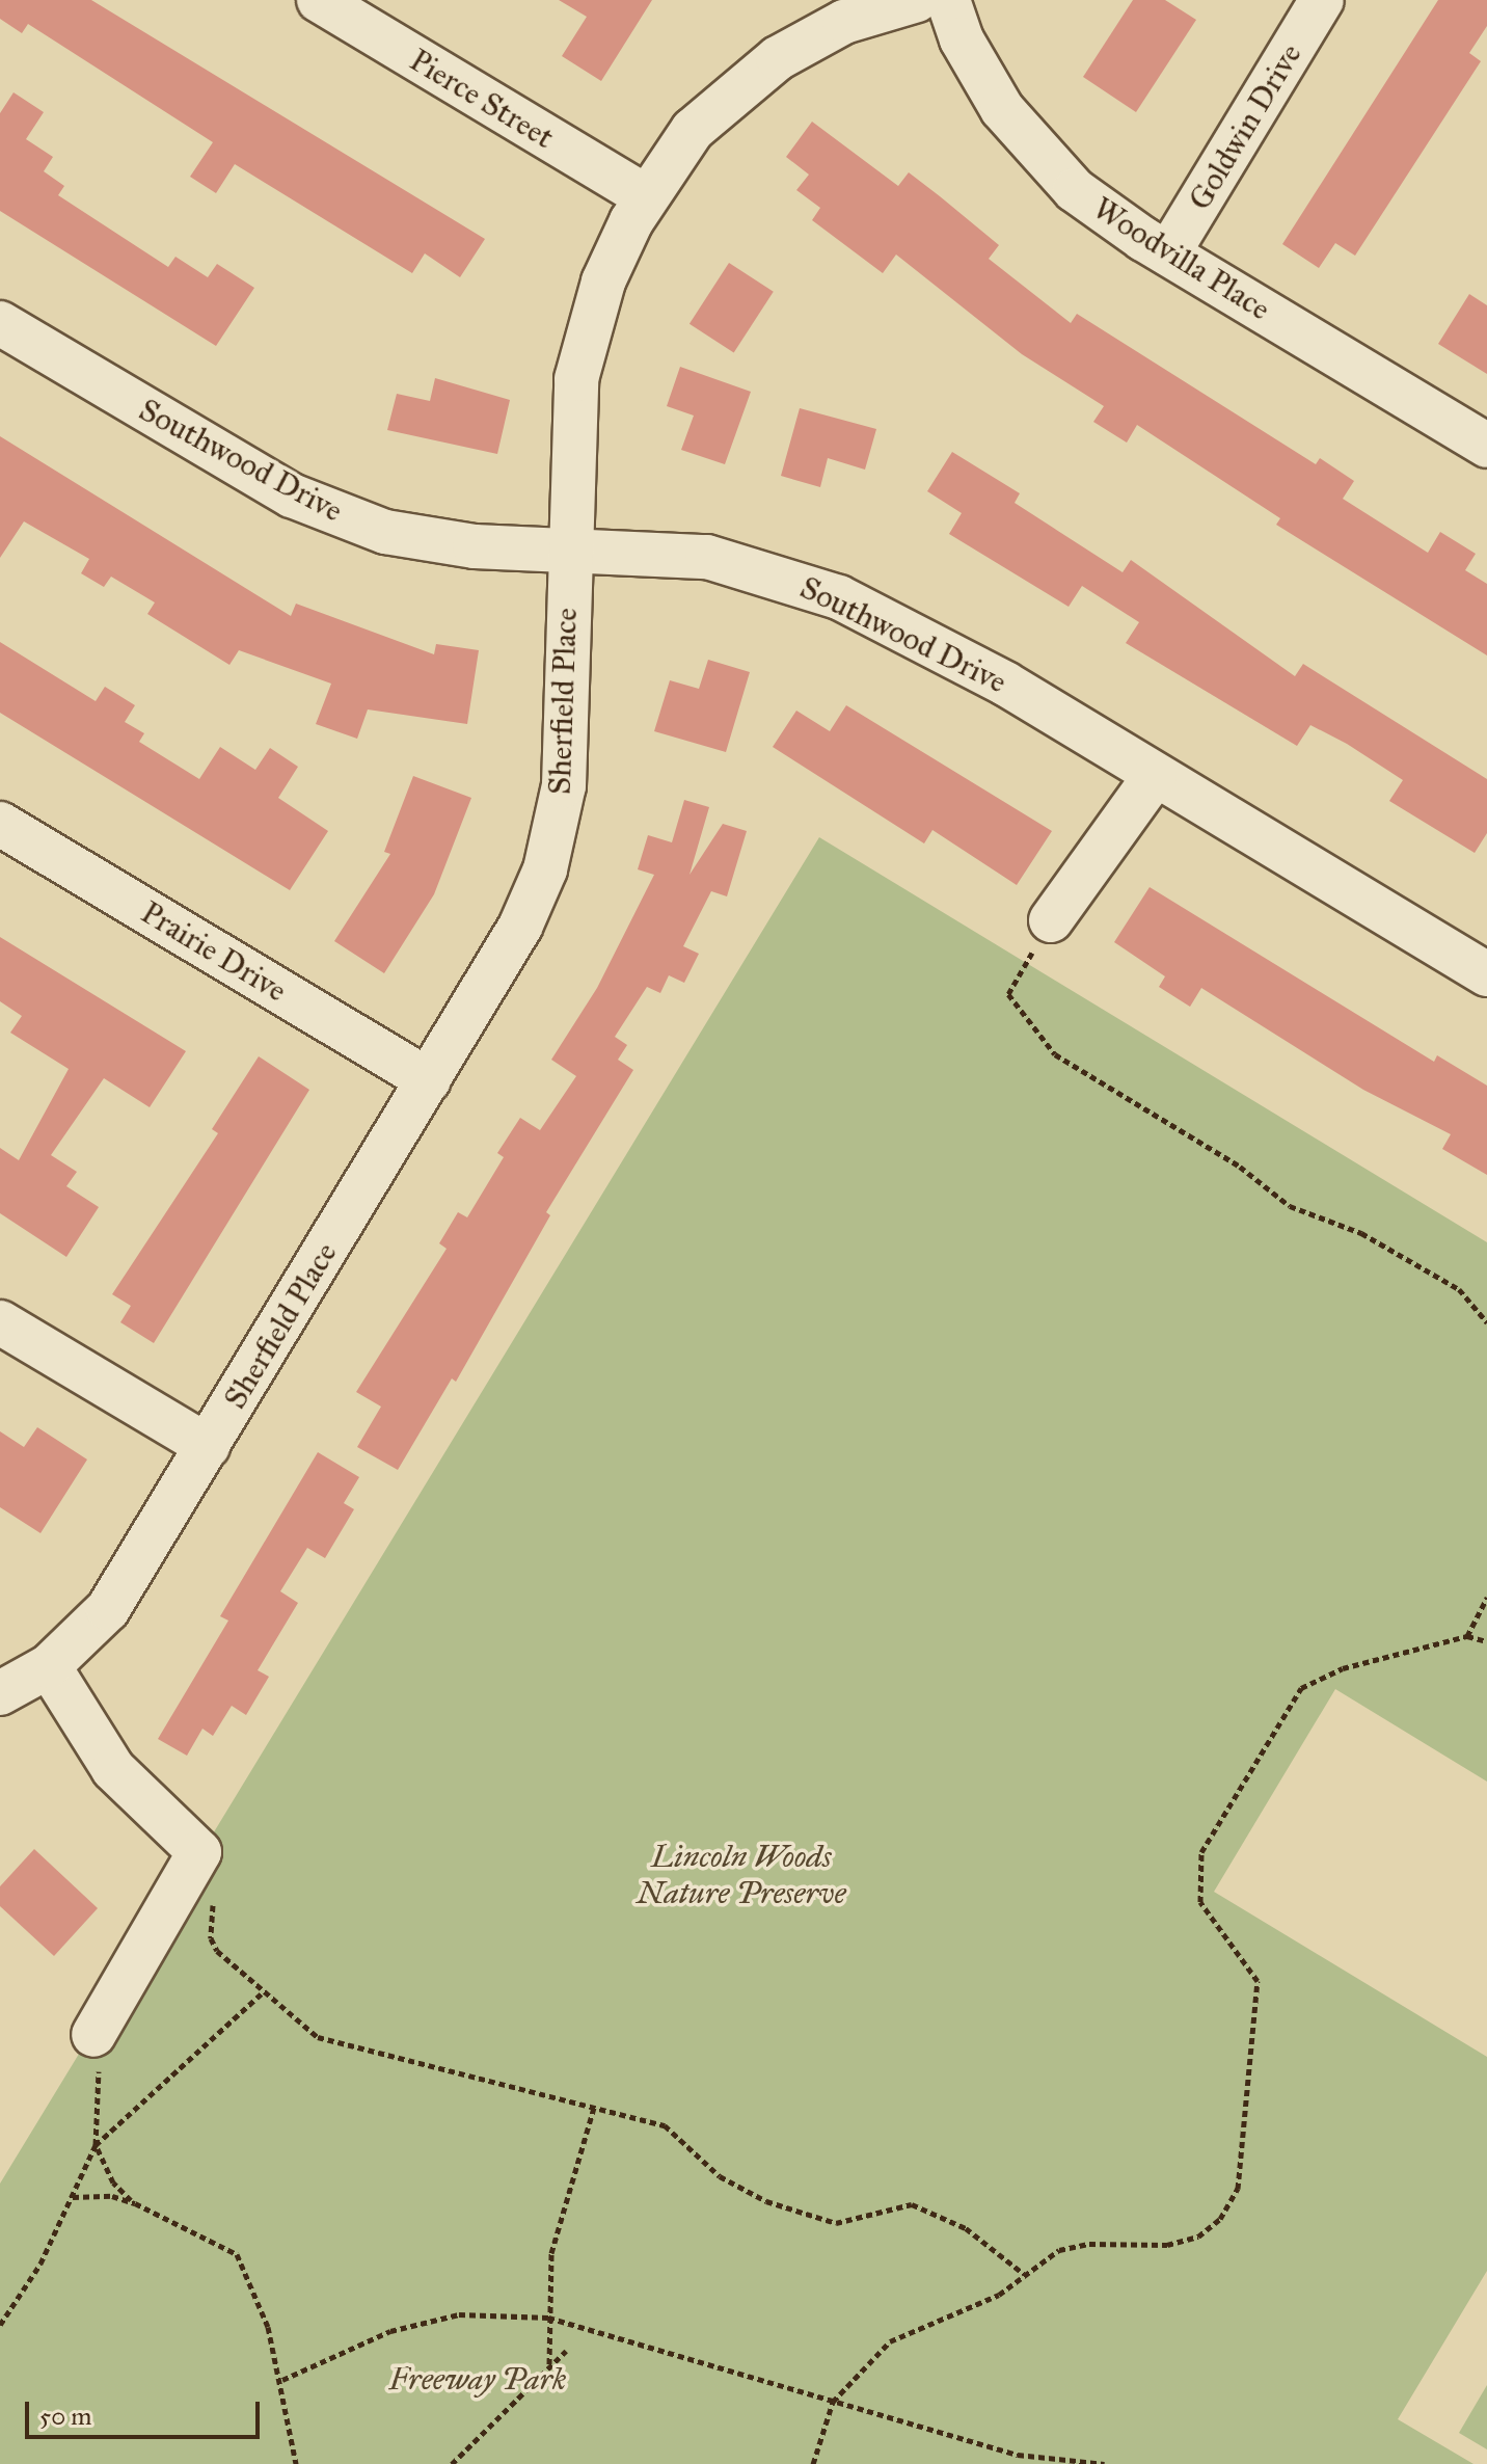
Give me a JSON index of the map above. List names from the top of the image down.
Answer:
{
  "streets": {
    "street": [
      "Pierce Street",
      "Goldwin Drive",
      "Woodvilla Place",
      "Southwood Drive",
      "Sherfield Place",
      "Prairie Drive"
    ]
  },
  "crossings": [
    ["Pierce Street", "Sherfield Place"],
    ["Goldwin Drive", "Woodvilla Place"],
    ["Southwood Drive", "Sherfield Place"],
    ["Sherfield Place", "Prairie Drive"]
  ],
  "parks": ["Lincoln Woods Nature Preserve", "Freeway Park"],
  "scale_bar": "50 m"
}
